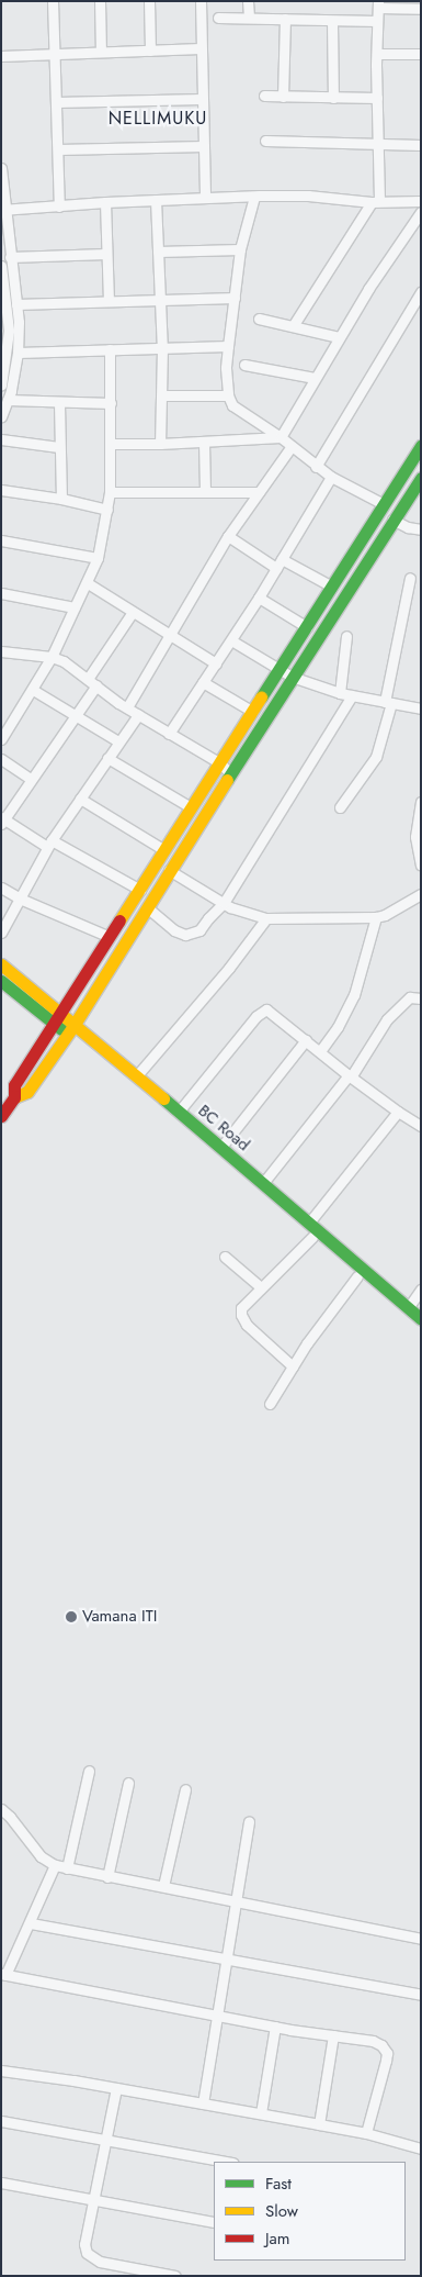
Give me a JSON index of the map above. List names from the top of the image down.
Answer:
{
  "streets": {
    "street": ["BC Road"]
  },
  "districts": ["NELLIMUKU"],
  "places": ["Vamana ITI"],
  "legend": ["Fast", "Slow", "Jam"]
}
